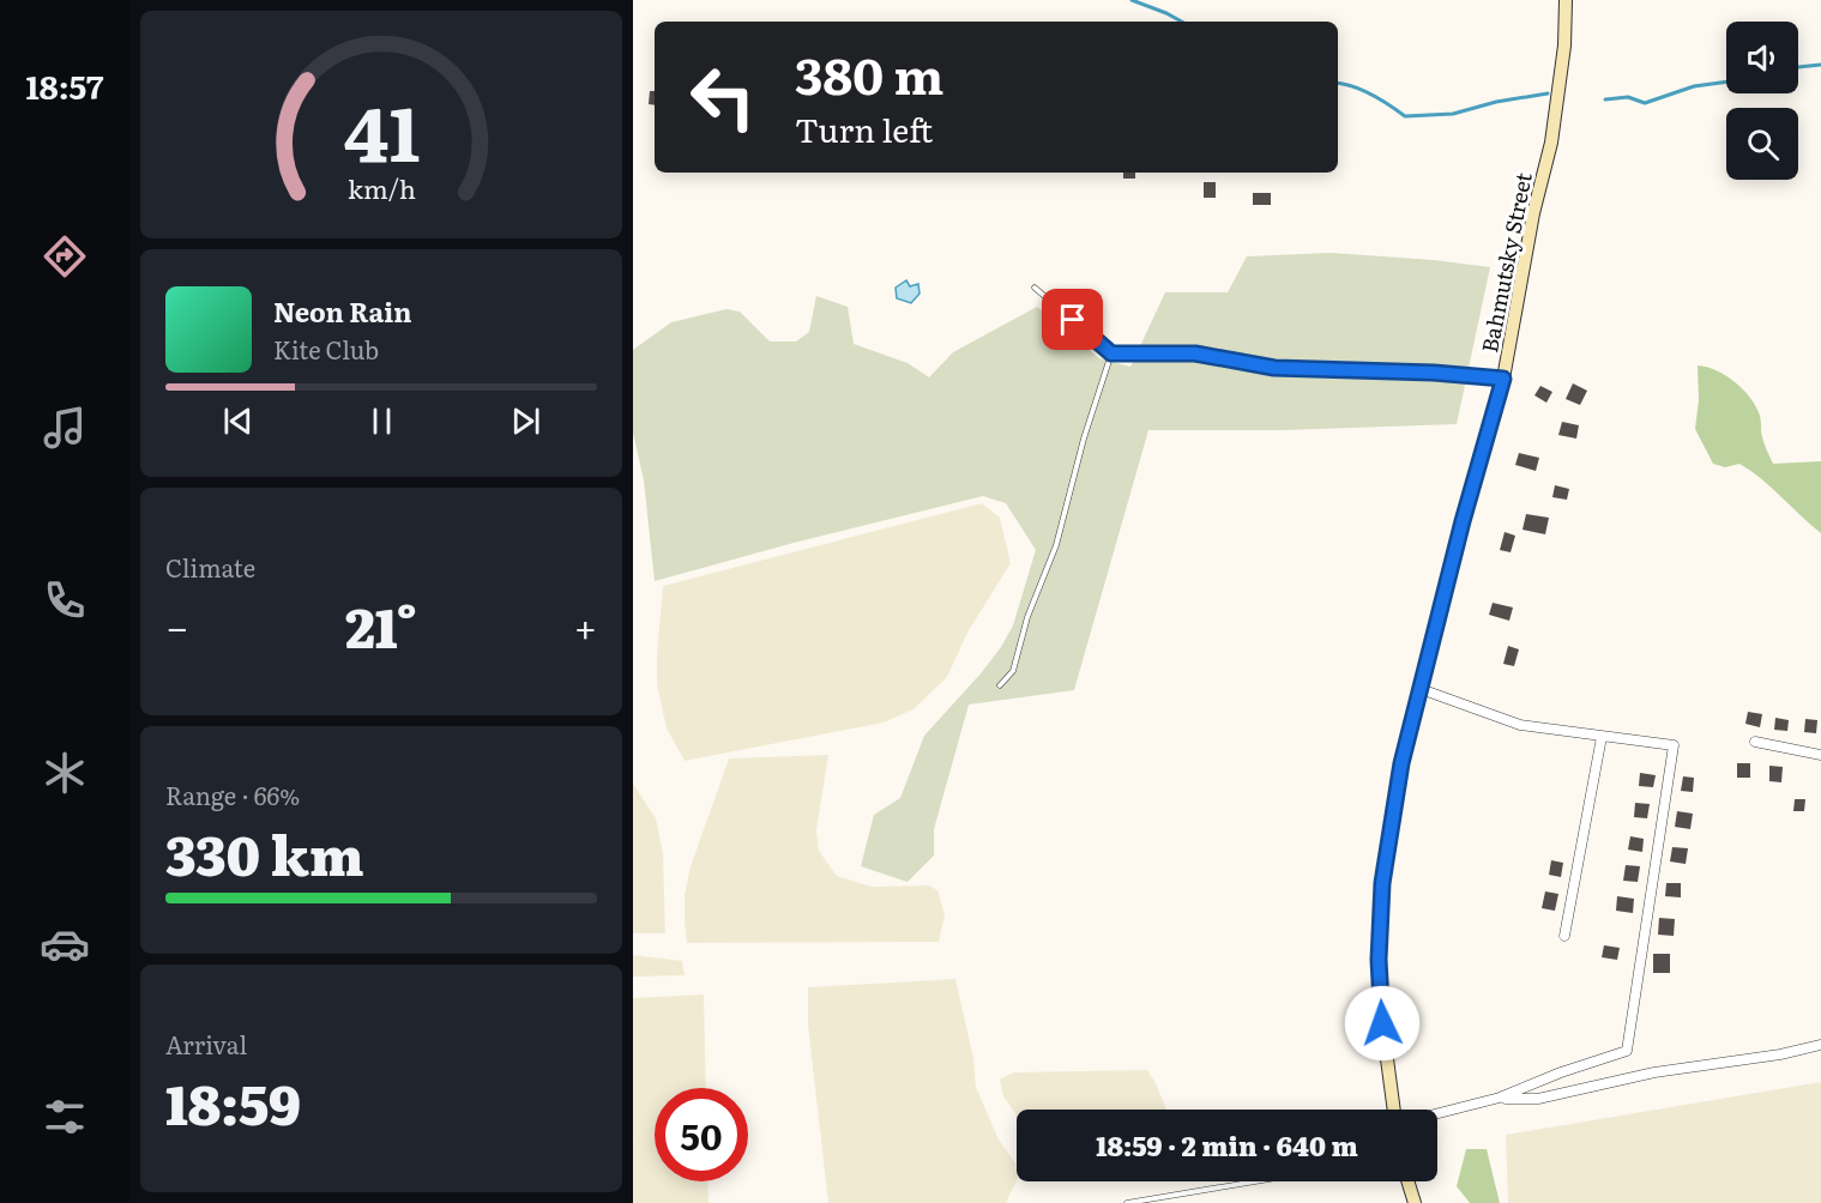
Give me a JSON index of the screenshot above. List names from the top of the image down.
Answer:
{
  "streets": {
    "main road": ["Bahmutsky Street"]
  },
  "page": {
    "tabs": "18:57",
    "turn": ["380 m", "Turn left"],
    "song": ["Neon Rain", "Kite Club"],
    "tile": [
      "Climate",
      ["Range · 66%", "330 km"],
      ["Arrival", "18:59"]
    ],
    "heat": ["−", "21°", "+"],
    "limit": "50",
    "trip": "18:59 · 2 min · 640 m",
    "gauge": ["41", "km/h"]
  }
}
